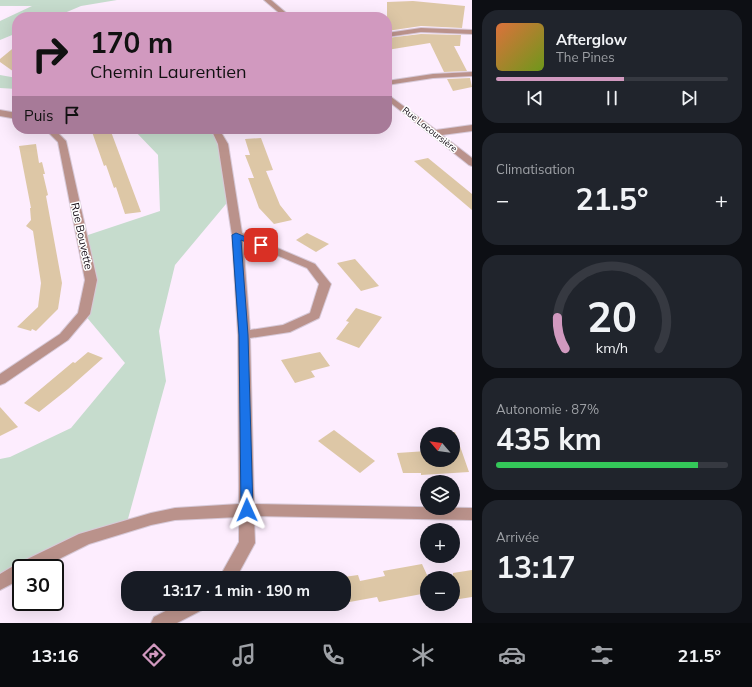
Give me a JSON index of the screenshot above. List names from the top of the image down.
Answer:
{
  "streets": {
    "street": ["Rue Lacoursière", "Rue Bouvette"]
  },
  "north": "top left",
  "page": {
    "turn": ["170 m", "Chemin Laurentien"],
    "song": ["Afterglow", "The Pines"],
    "then": "Puis",
    "tile": [
      "Climatisation",
      ["Autonomie · 87%", "435 km"],
      ["Arrivée", "13:17"]
    ],
    "heat": ["−", "21.5°", "+"],
    "map_buttons": ["+", "−"],
    "limit": "30",
    "trip": "13:17 · 1 min · 190 m",
    "tabs": ["13:16", "21.5°"],
    "gauge": ["20", "km/h"]
  }
}
